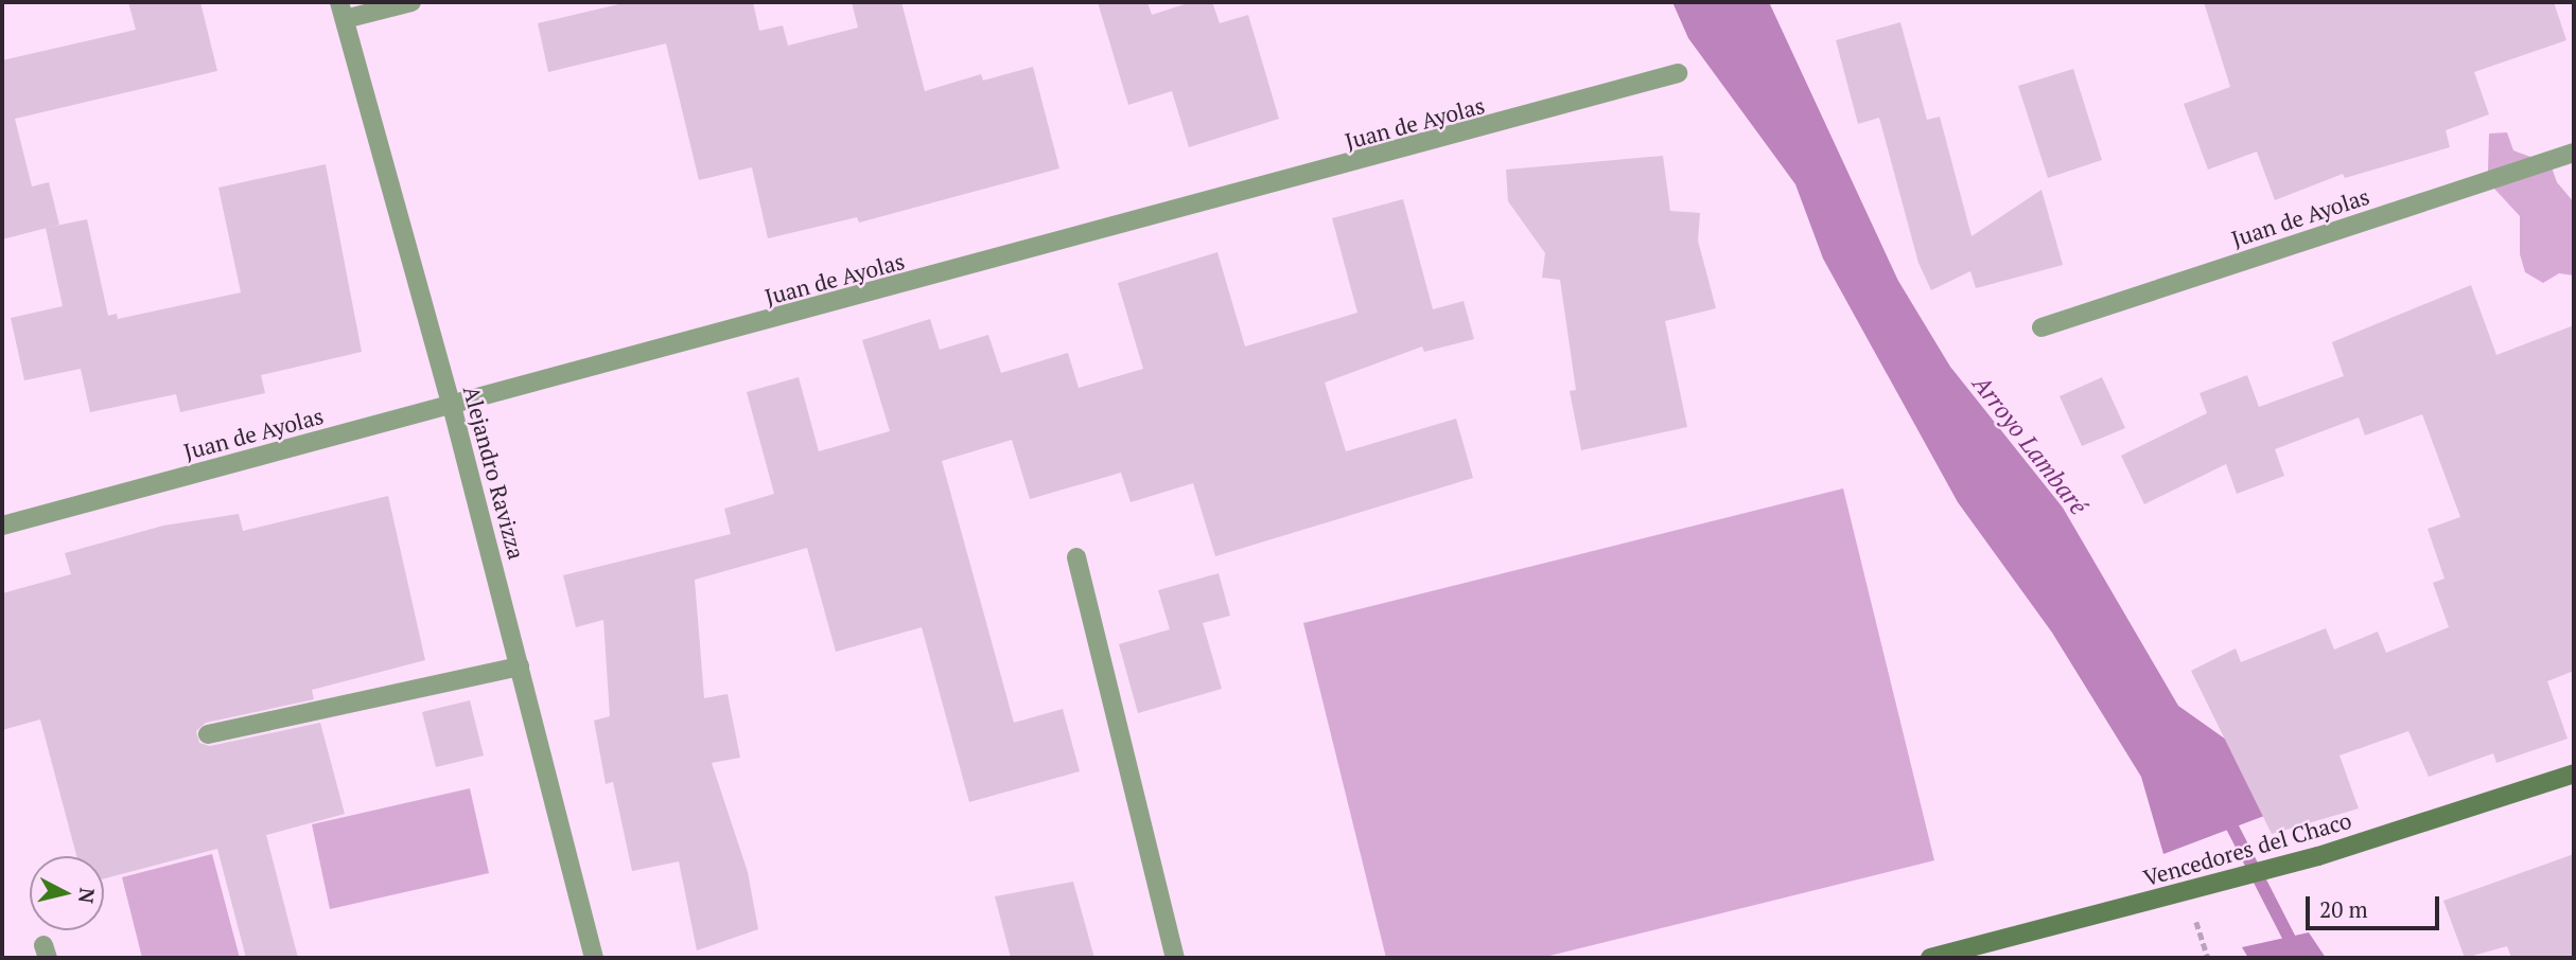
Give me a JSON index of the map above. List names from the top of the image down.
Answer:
{
  "streets": {
    "street": ["Juan de Ayolas", "Alejandro Ravizza", "Vencedores del Chaco"]
  },
  "crossings": [
    ["Juan de Ayolas", "Alejandro Ravizza"]
  ],
  "water": ["Arroyo Lambaré"],
  "scale_bar": "20 m",
  "north": "right"
}
